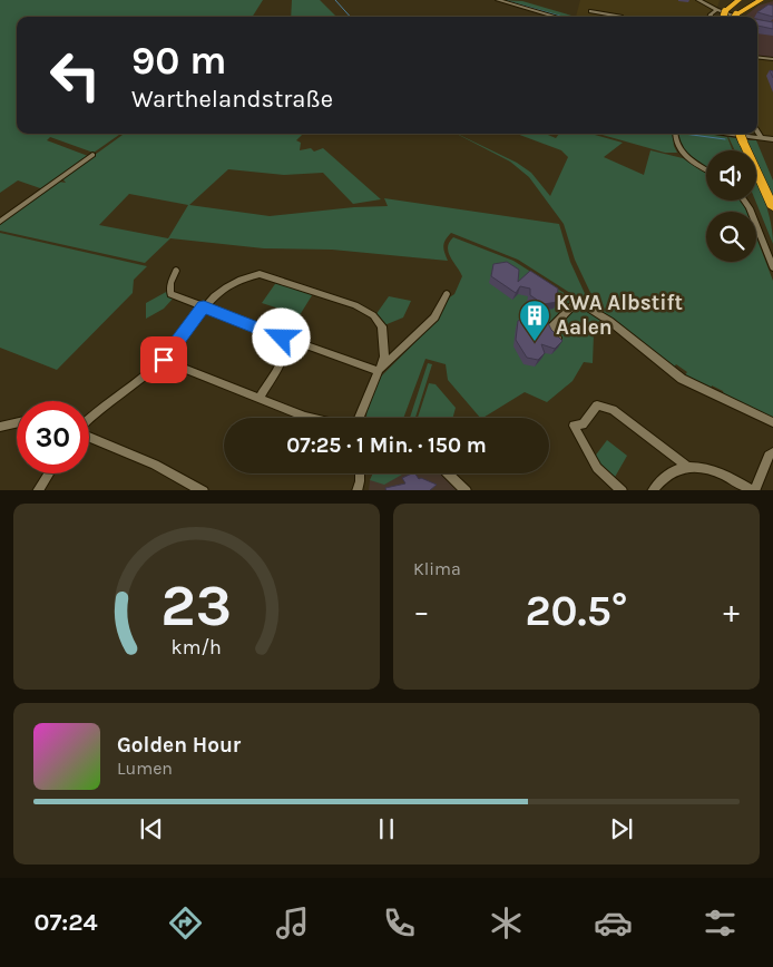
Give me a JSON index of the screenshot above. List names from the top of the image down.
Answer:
{
  "places": {
    "building": ["KWA Albstift Aalen"]
  },
  "page": {
    "turn": ["90 m", "Warthelandstraße"],
    "limit": "30",
    "trip": "07:25 · 1 Min. · 150 m",
    "tile": "Klima",
    "heat": ["−", "20.5°", "+"],
    "song": ["Golden Hour", "Lumen"],
    "tabs": "07:24",
    "gauge": ["23", "km/h"]
  }
}
